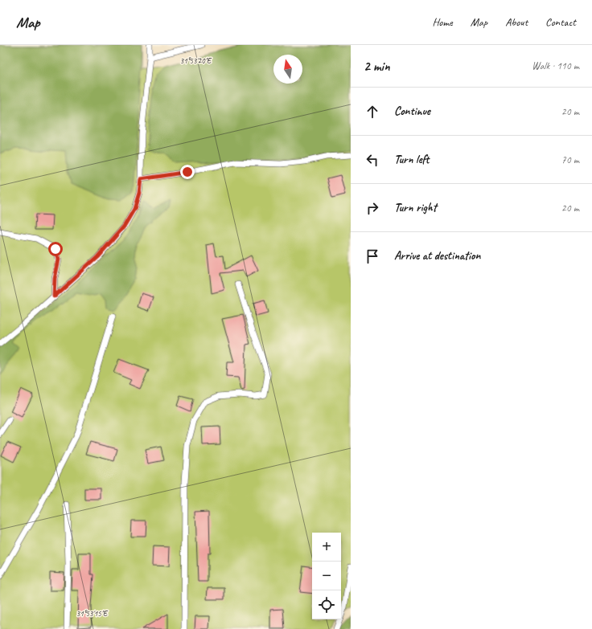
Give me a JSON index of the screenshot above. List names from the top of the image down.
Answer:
{
  "north": "top",
  "page": {
    "header": "Map",
    "nav": [
      "Home",
      "Map",
      "About",
      "Contact"
    ],
    "heading": ["2 min", "Walk · 110 m"],
    "list": [
      ["Continue", "20 m"],
      ["Turn left", "70 m"],
      ["Turn right", "20 m"],
      "Arrive at destination"
    ],
    "map_buttons": ["+", "−"]
  },
  "coordinates": ["31°53'20\"E", "31°53'15\"E"]
}
